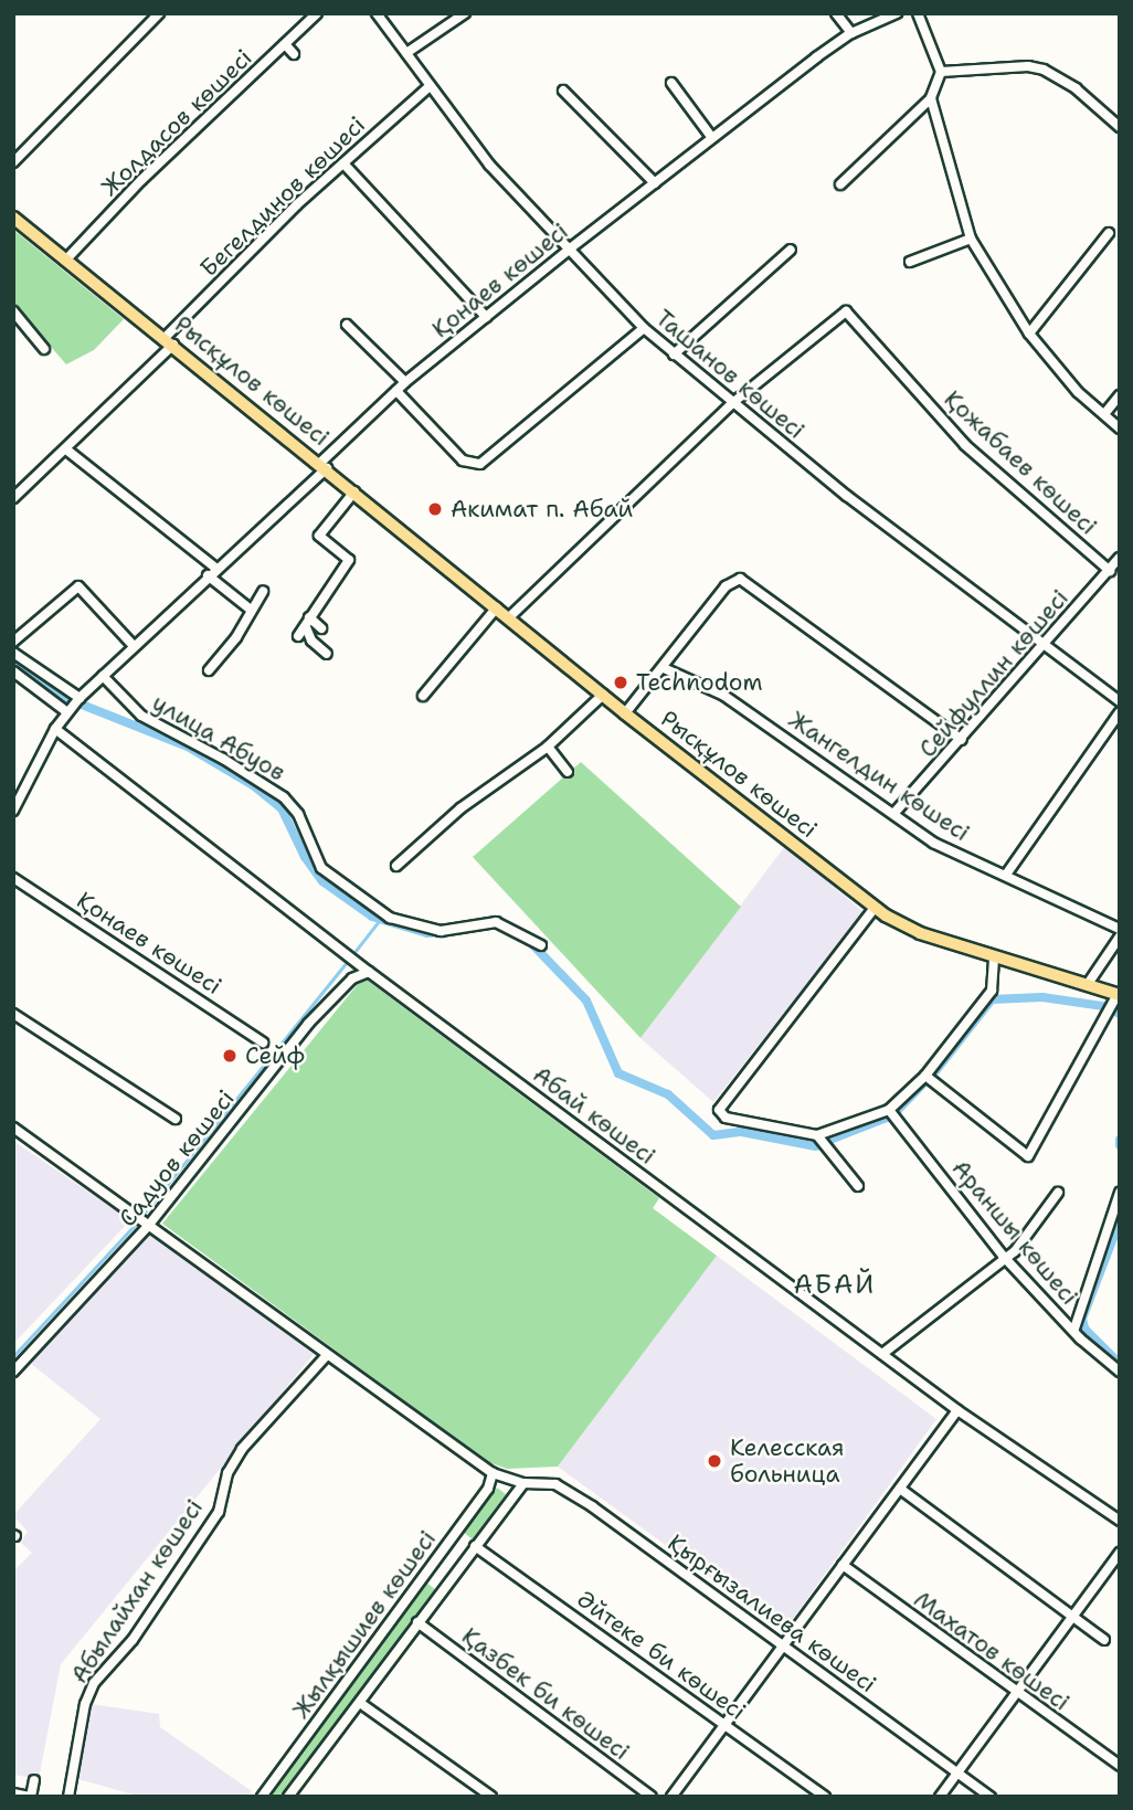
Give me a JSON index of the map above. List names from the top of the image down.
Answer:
{
  "streets": {
    "main road": ["Рысқұлов көшесі"],
    "street": [
      "Жолдасов көшесі",
      "Бегелдинов көшесі",
      "Қонаев көшесі",
      "Ташанов көшесі",
      "Қожабаев көшесі",
      "Сейфуллин көшесі",
      "улица Абуов",
      "Жангелдин көшесі",
      "Абай көшесі",
      "Садуов көшесі",
      "Араншы көшесі",
      "Абылайхан көшесі",
      "Қырғызалиева көшесі",
      "Жылқышиев көшесі",
      "Махатов көшесі",
      "Әйтеке би көшесі",
      "Қазбек би көшесі"
    ]
  },
  "crossings": [
    ["Жолдасов көшесі", "Рысқұлов көшесі"],
    ["Бегелдинов көшесі", "Ташанов көшесі"],
    ["Бегелдинов көшесі", "Рысқұлов көшесі"],
    ["Қонаев көшесі", "Ташанов көшесі"],
    ["Қонаев көшесі", "Рысқұлов көшесі"],
    ["Қонаев көшесі", "улица Абуов"],
    ["Қонаев көшесі", "Абай көшесі"],
    ["Ташанов көшесі", "Қожабаев көшесі"],
    ["Ташанов көшесі", "Сейфуллин көшесі"],
    ["Қожабаев көшесі", "Сейфуллин көшесі"],
    ["Сейфуллин көшесі", "Жангелдин көшесі"],
    ["Абай көшесі", "Садуов көшесі"],
    ["Қырғызалиева көшесі", "Жылқышиев көшесі"],
    ["Жылқышиев көшесі", "Әйтеке би көшесі"],
    ["Жылқышиев көшесі", "Қазбек би көшесі"]
  ],
  "districts": ["АБАЙ"],
  "places": [
    "Акимат п. Абай",
    "Technodom",
    "Сейф",
    "Келесская больница"
  ]
}
